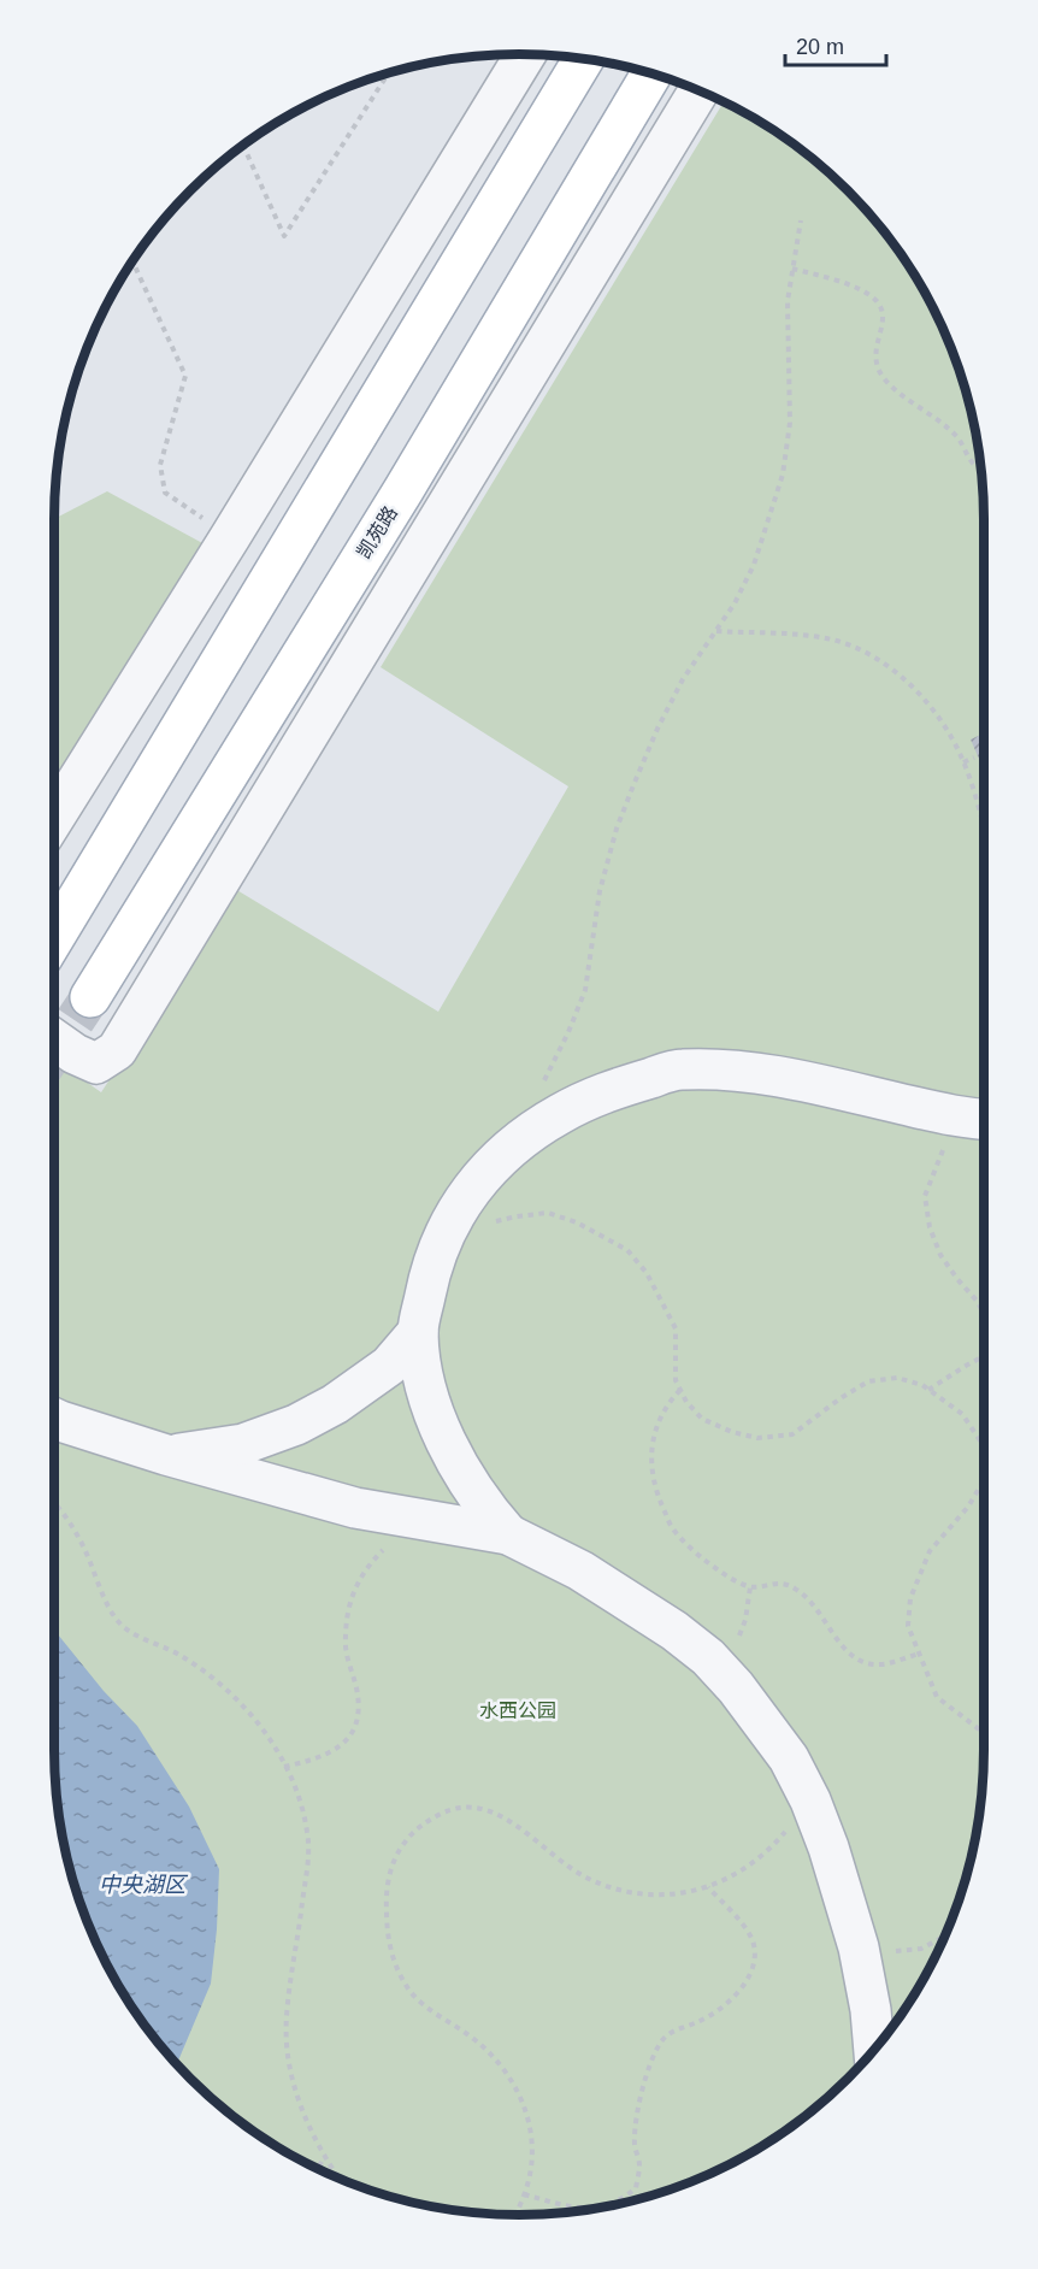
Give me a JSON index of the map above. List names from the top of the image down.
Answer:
{
  "streets": {
    "main road": ["凯苑路"]
  },
  "water": ["中央湖区"],
  "parks": ["水西公园"],
  "scale_bar": "20 m"
}
